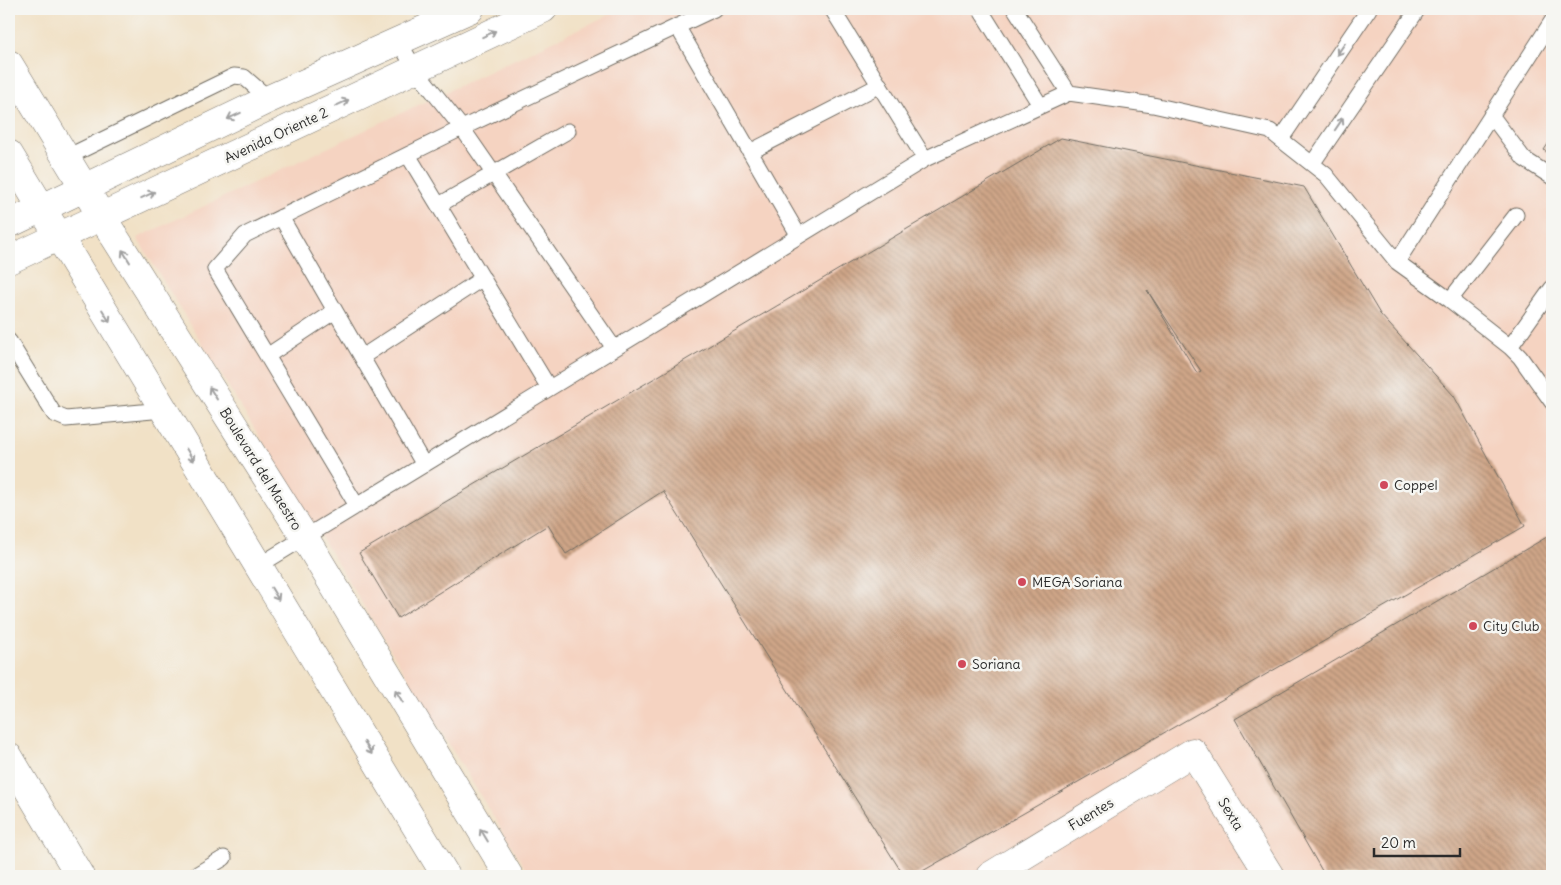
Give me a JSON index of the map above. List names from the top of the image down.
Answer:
{
  "streets": {
    "main road": [
      "Avenida Oriente 2",
      "Boulevard del Maestro",
      "Fuentes",
      "Sexta"
    ]
  },
  "crossings": [
    ["Avenida Oriente 2", "Boulevard del Maestro"],
    ["Fuentes", "Sexta"]
  ],
  "places": [
    "Coppel",
    "MEGA Soriana",
    "City Club",
    "Soriana"
  ],
  "scale_bar": "20 m"
}
